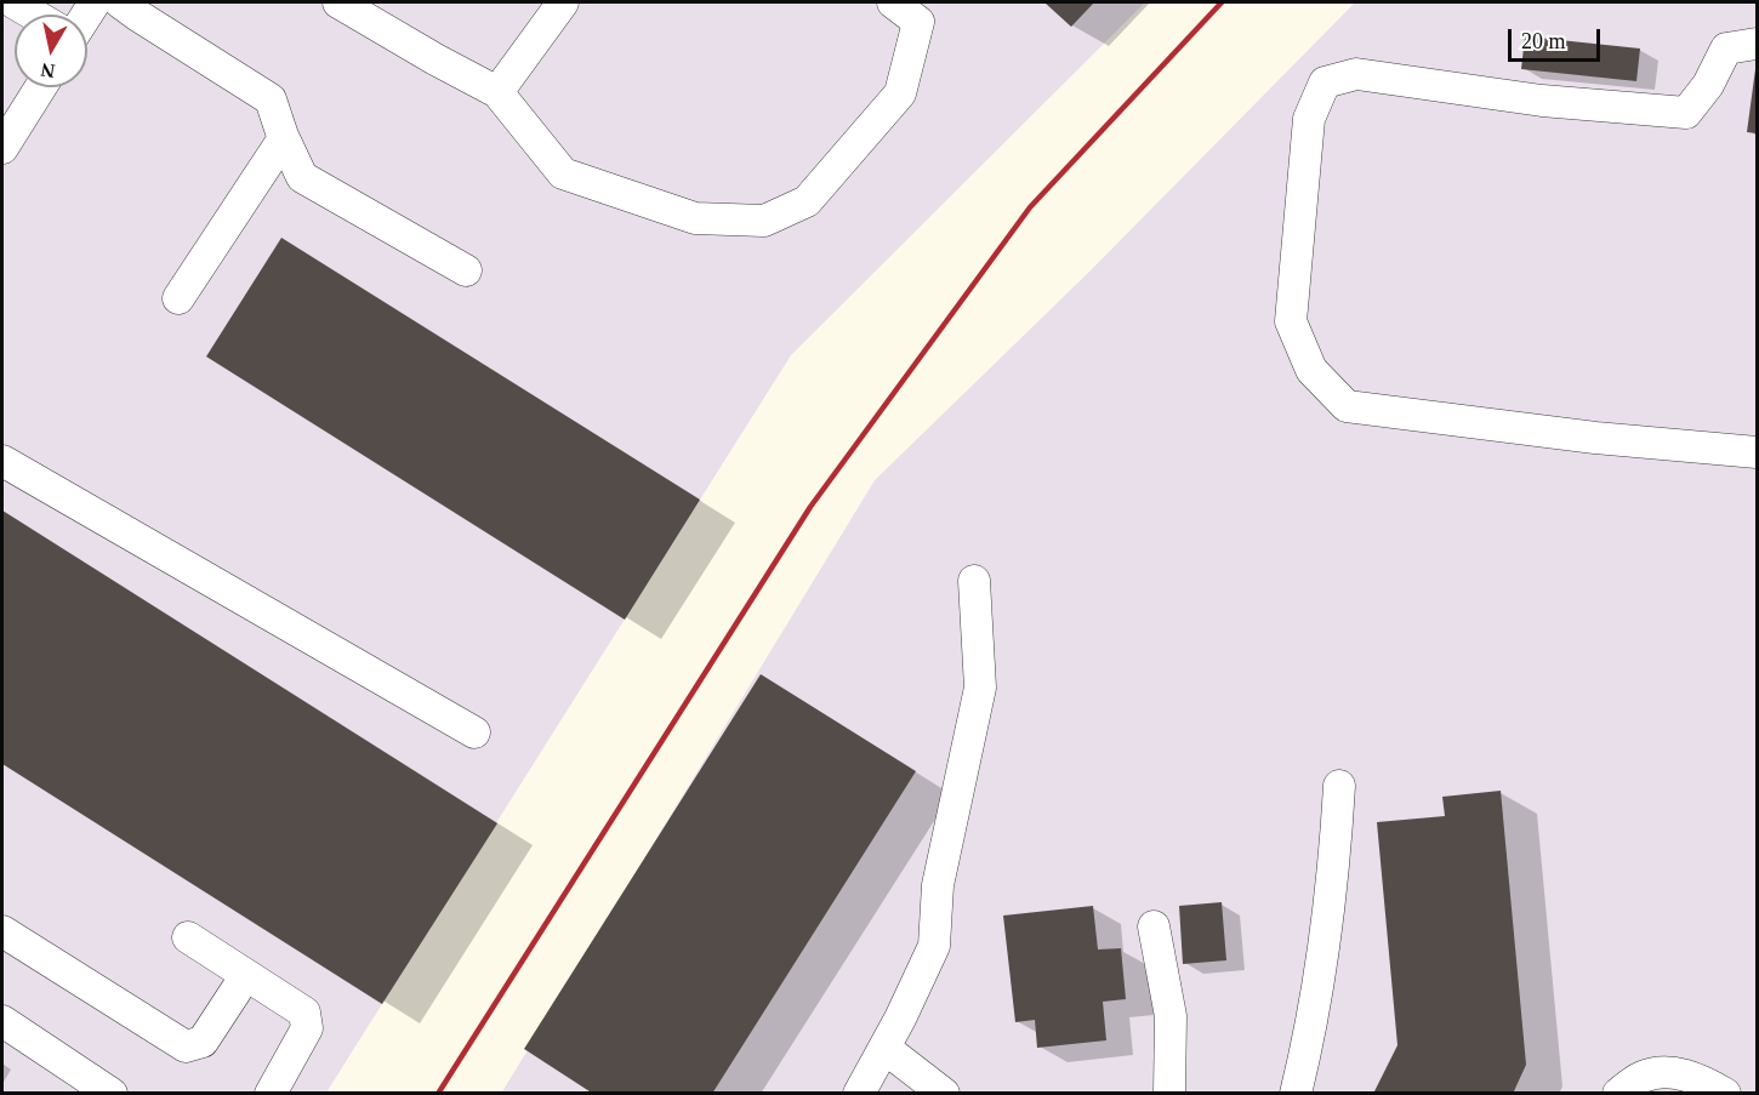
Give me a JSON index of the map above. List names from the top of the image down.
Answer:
{
  "scale_bar": "20 m",
  "north": "bottom"
}
